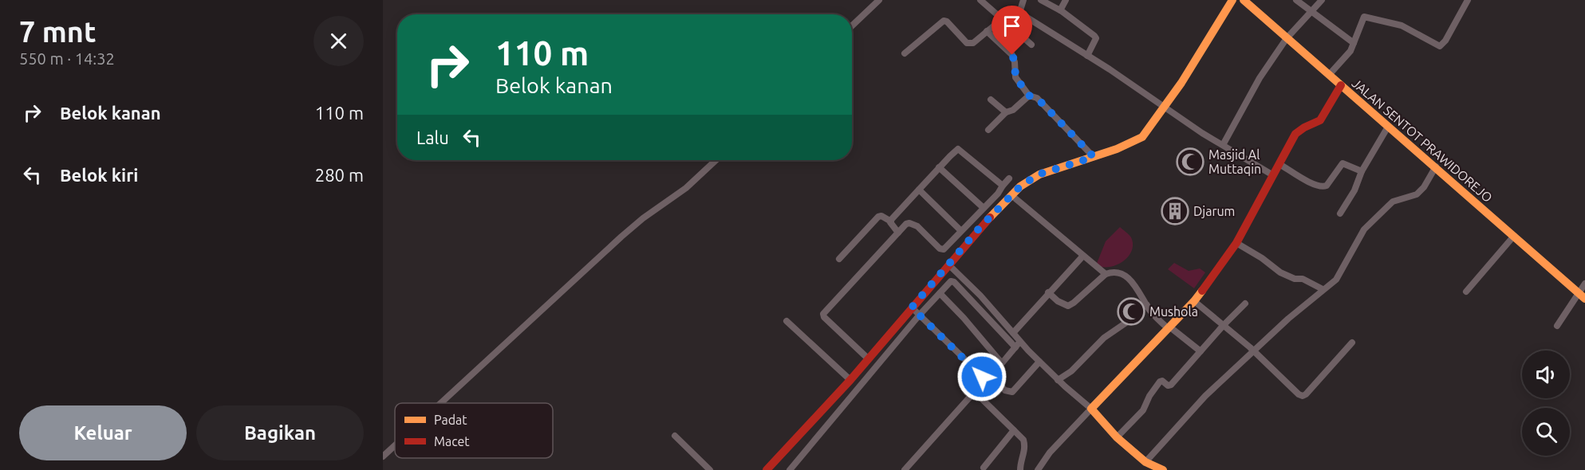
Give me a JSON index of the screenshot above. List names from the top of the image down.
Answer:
{
  "streets": {
    "street": ["JALAN SENTOT PRAWIDOREJO"]
  },
  "places": {
    "mosque": ["Masjid Al Muttaqin", "Mushola"],
    "building": ["Djarum"]
  },
  "legend": ["Padat", "Macet"],
  "page": {
    "heading": ["7 mnt", "550 m · 14:32"],
    "turn": ["110 m", "Belok kanan"],
    "list": [
      {
        "name": "Belok kanan",
        "value": "110 m"
      },
      {
        "name": "Belok kiri",
        "value": "280 m"
      }
    ],
    "then": "Lalu",
    "buttons": ["Keluar", "Bagikan"]
  }
}
